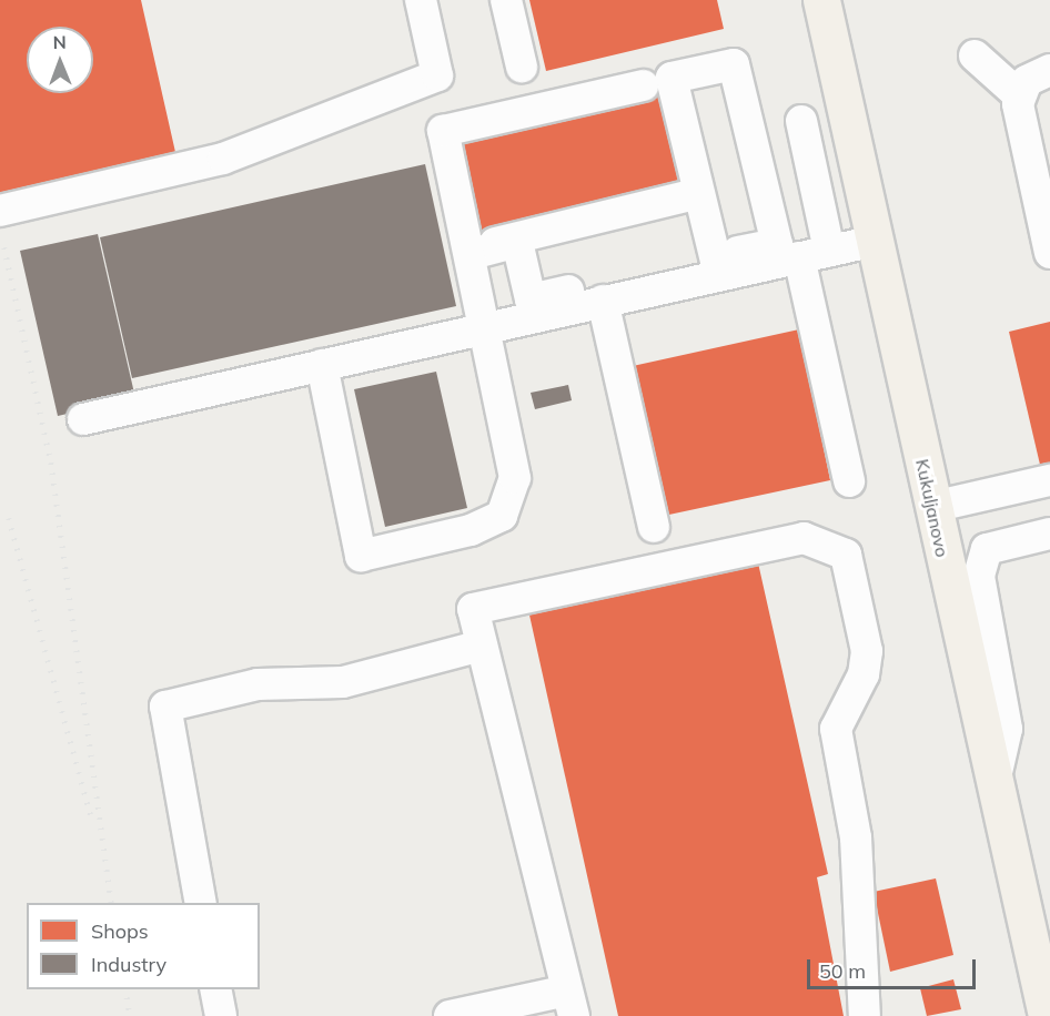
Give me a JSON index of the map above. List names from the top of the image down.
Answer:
{
  "streets": {
    "main road": ["Kukuljanovo"]
  },
  "legend": ["Shops", "Industry"],
  "scale_bar": "50 m",
  "north": "top"
}
